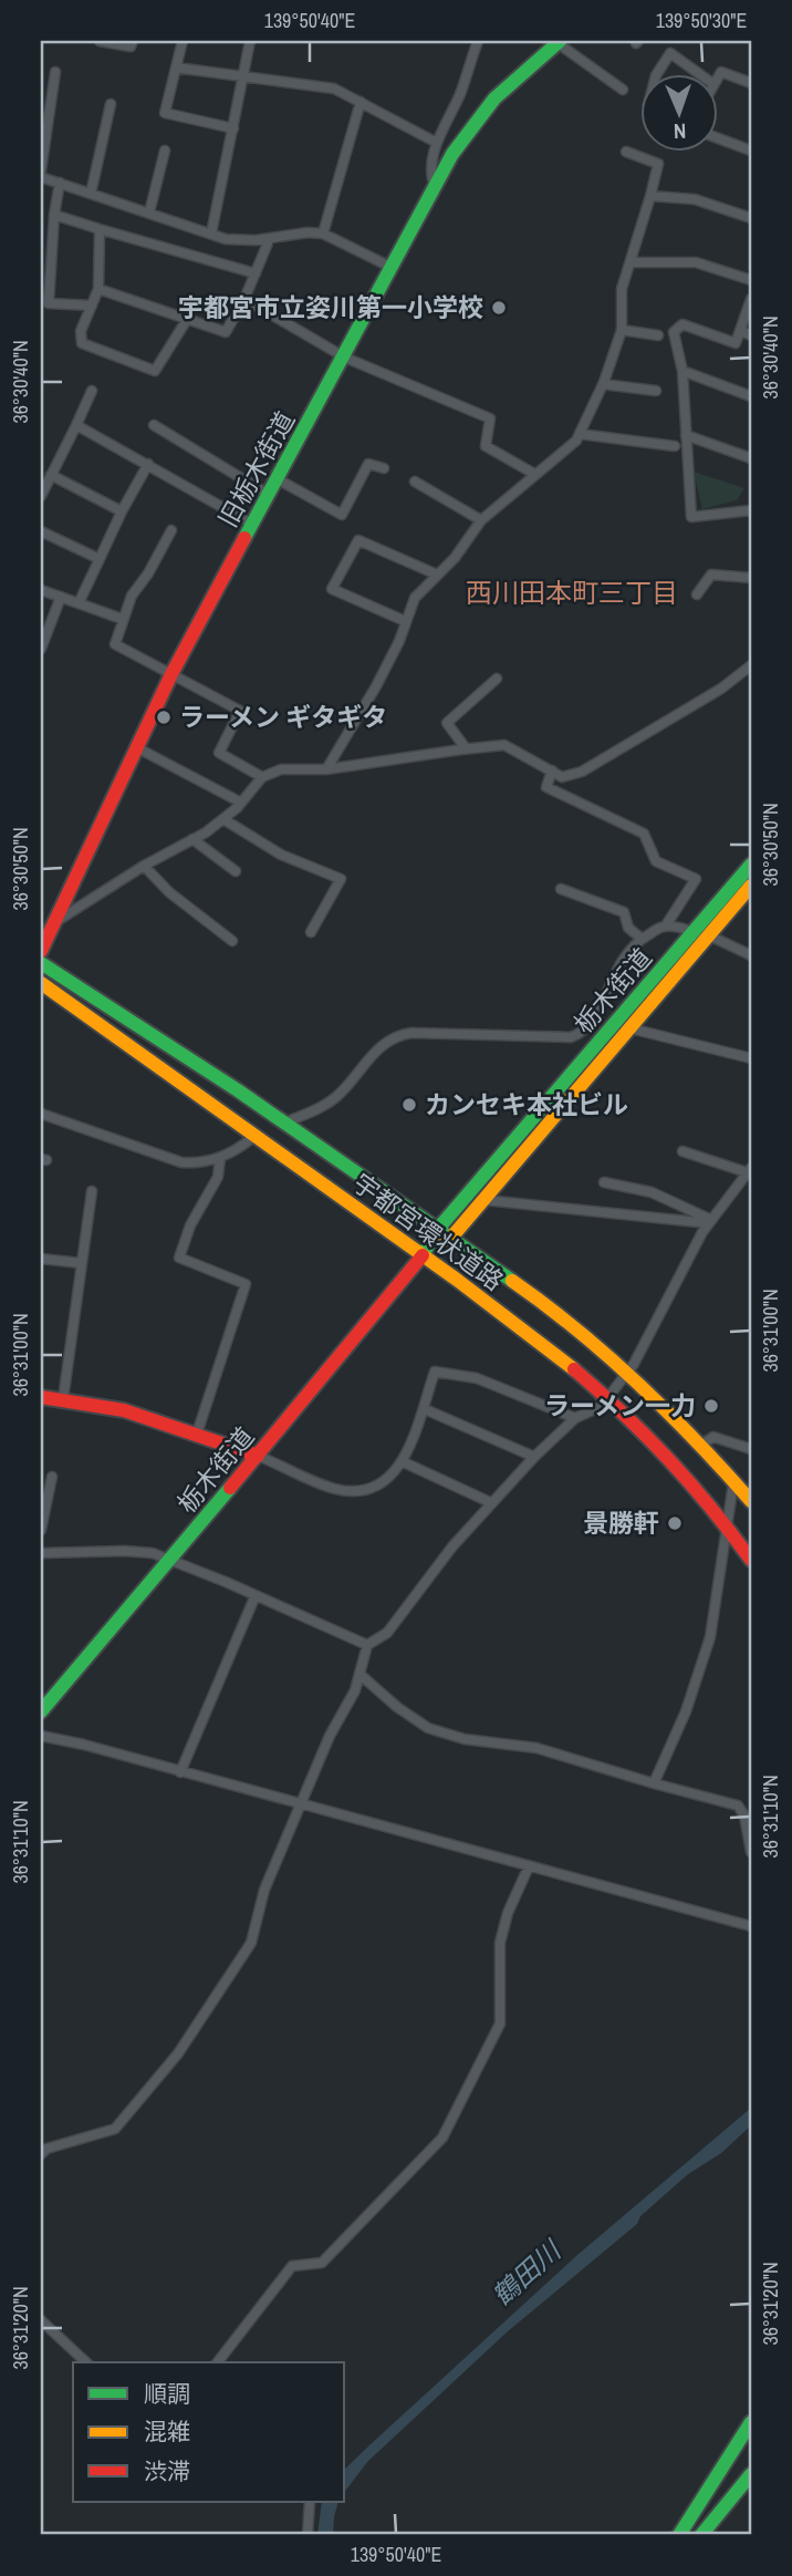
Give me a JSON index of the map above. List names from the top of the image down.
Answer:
{
  "streets": {
    "main road": ["旧栃木街道", "栃木街道", "宇都宮環状道路"]
  },
  "crossings": [
    ["栃木街道", "宇都宮環状道路"]
  ],
  "districts": ["西川田本町三丁目"],
  "water": ["鶴田川"],
  "places": [
    "宇都宮市立姿川第一小学校",
    "ラーメン ギタギタ",
    "カンセキ本社ビル",
    "ラーメン一力",
    "景勝軒"
  ],
  "legend": ["順調", "混雑", "渋滞"],
  "north": "bottom",
  "coordinates": [
    "139°50'40\"E",
    "139°50'30\"E",
    "36°30'40\"N",
    "36°30'50\"N",
    "36°31'00\"N",
    "36°31'10\"N",
    "36°31'20\"N"
  ]
}
